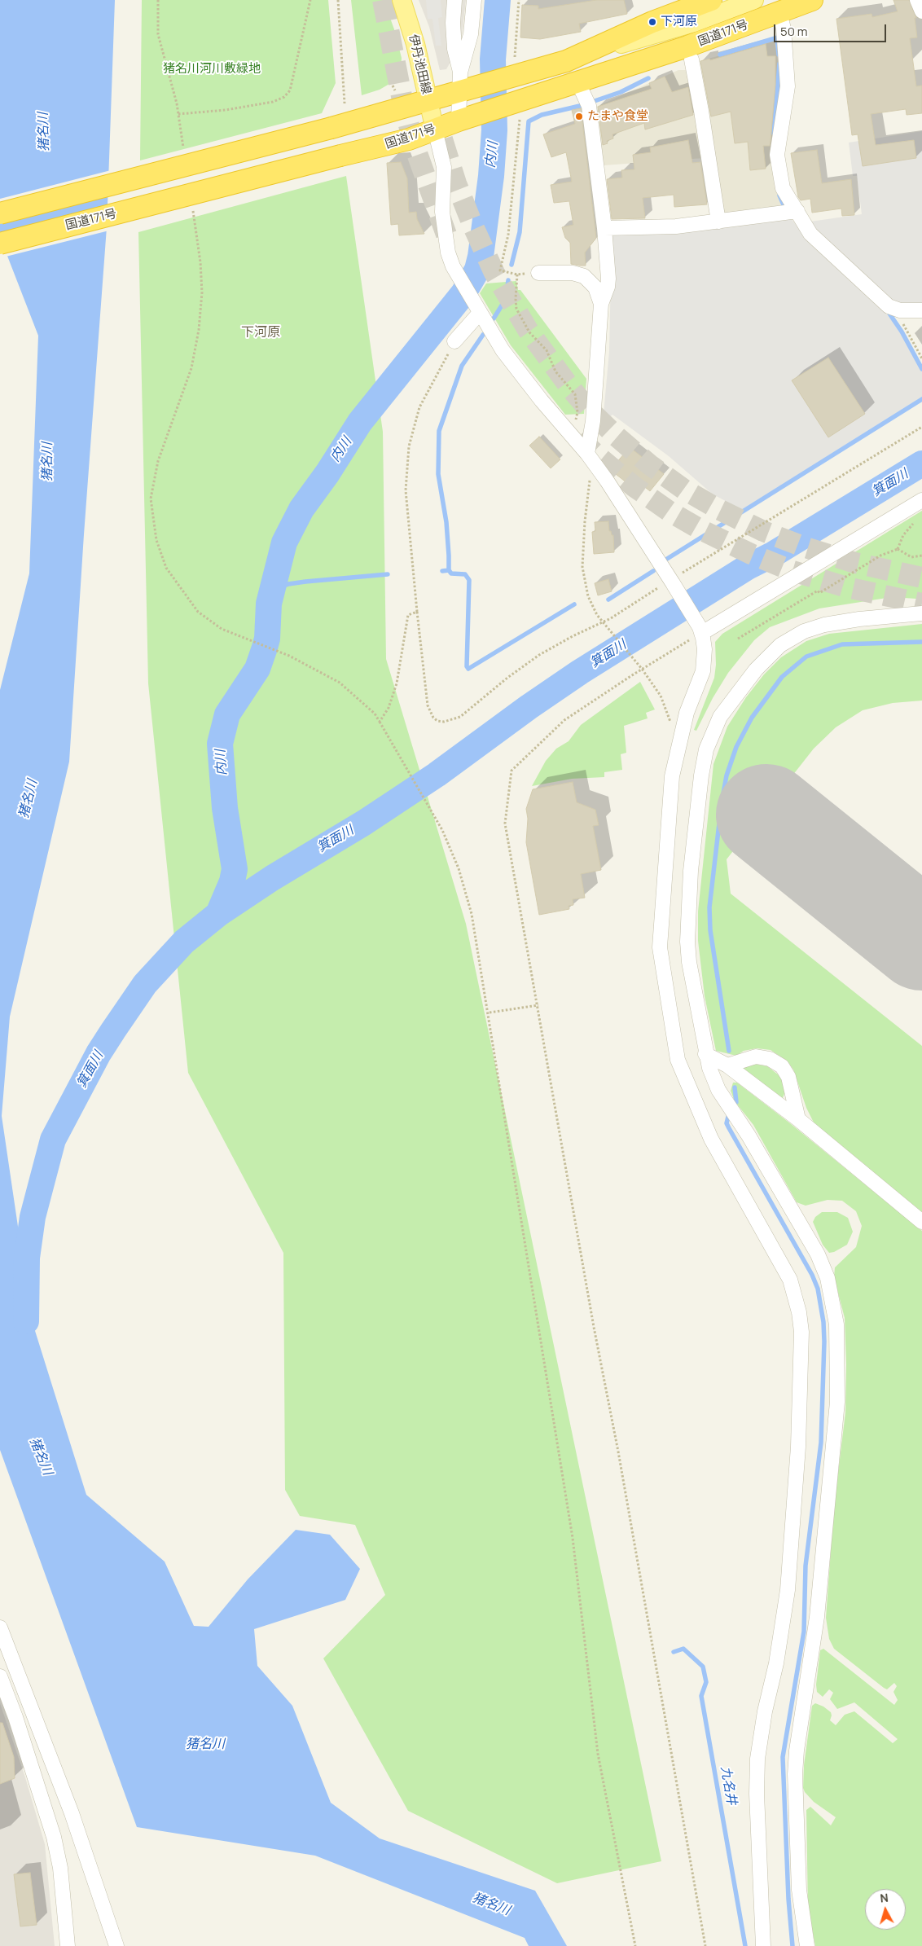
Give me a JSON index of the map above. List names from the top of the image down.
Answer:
{
  "streets": {
    "highway": ["国道171号"],
    "main road": ["伊丹池田線"]
  },
  "crossings": [
    ["国道171号", "伊丹池田線"]
  ],
  "districts": ["下河原"],
  "water": [
    "猪名川",
    "内川",
    "箕面川",
    "九名井"
  ],
  "parks": ["猪名川河川敷緑地"],
  "places": ["下河原", "たまや食堂"],
  "scale_bar": "50 m",
  "north": "top"
}
